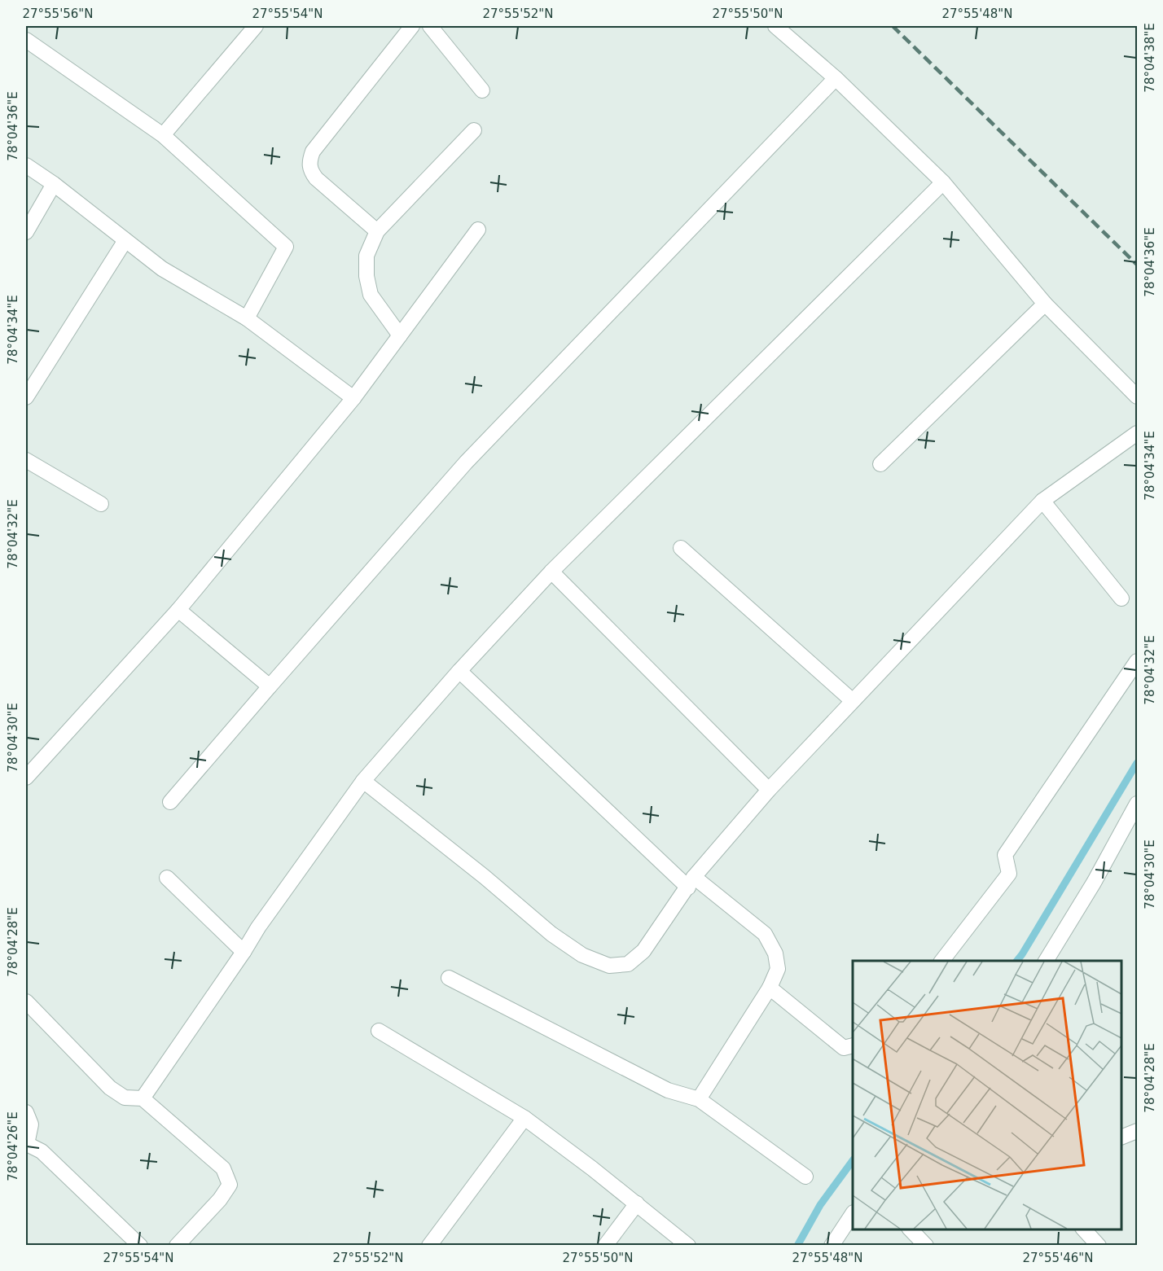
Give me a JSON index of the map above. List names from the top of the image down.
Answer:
{
  "coordinates": [
    "27°55'56\"N",
    "27°55'54\"N",
    "27°55'52\"N",
    "27°55'50\"N",
    "27°55'48\"N",
    "78°04'38\"E",
    "78°04'36\"E",
    "78°04'34\"E",
    "78°04'32\"E",
    "78°04'30\"E",
    "78°04'28\"E",
    "78°04'26\"E",
    "27°55'46\"N"
  ]
}
